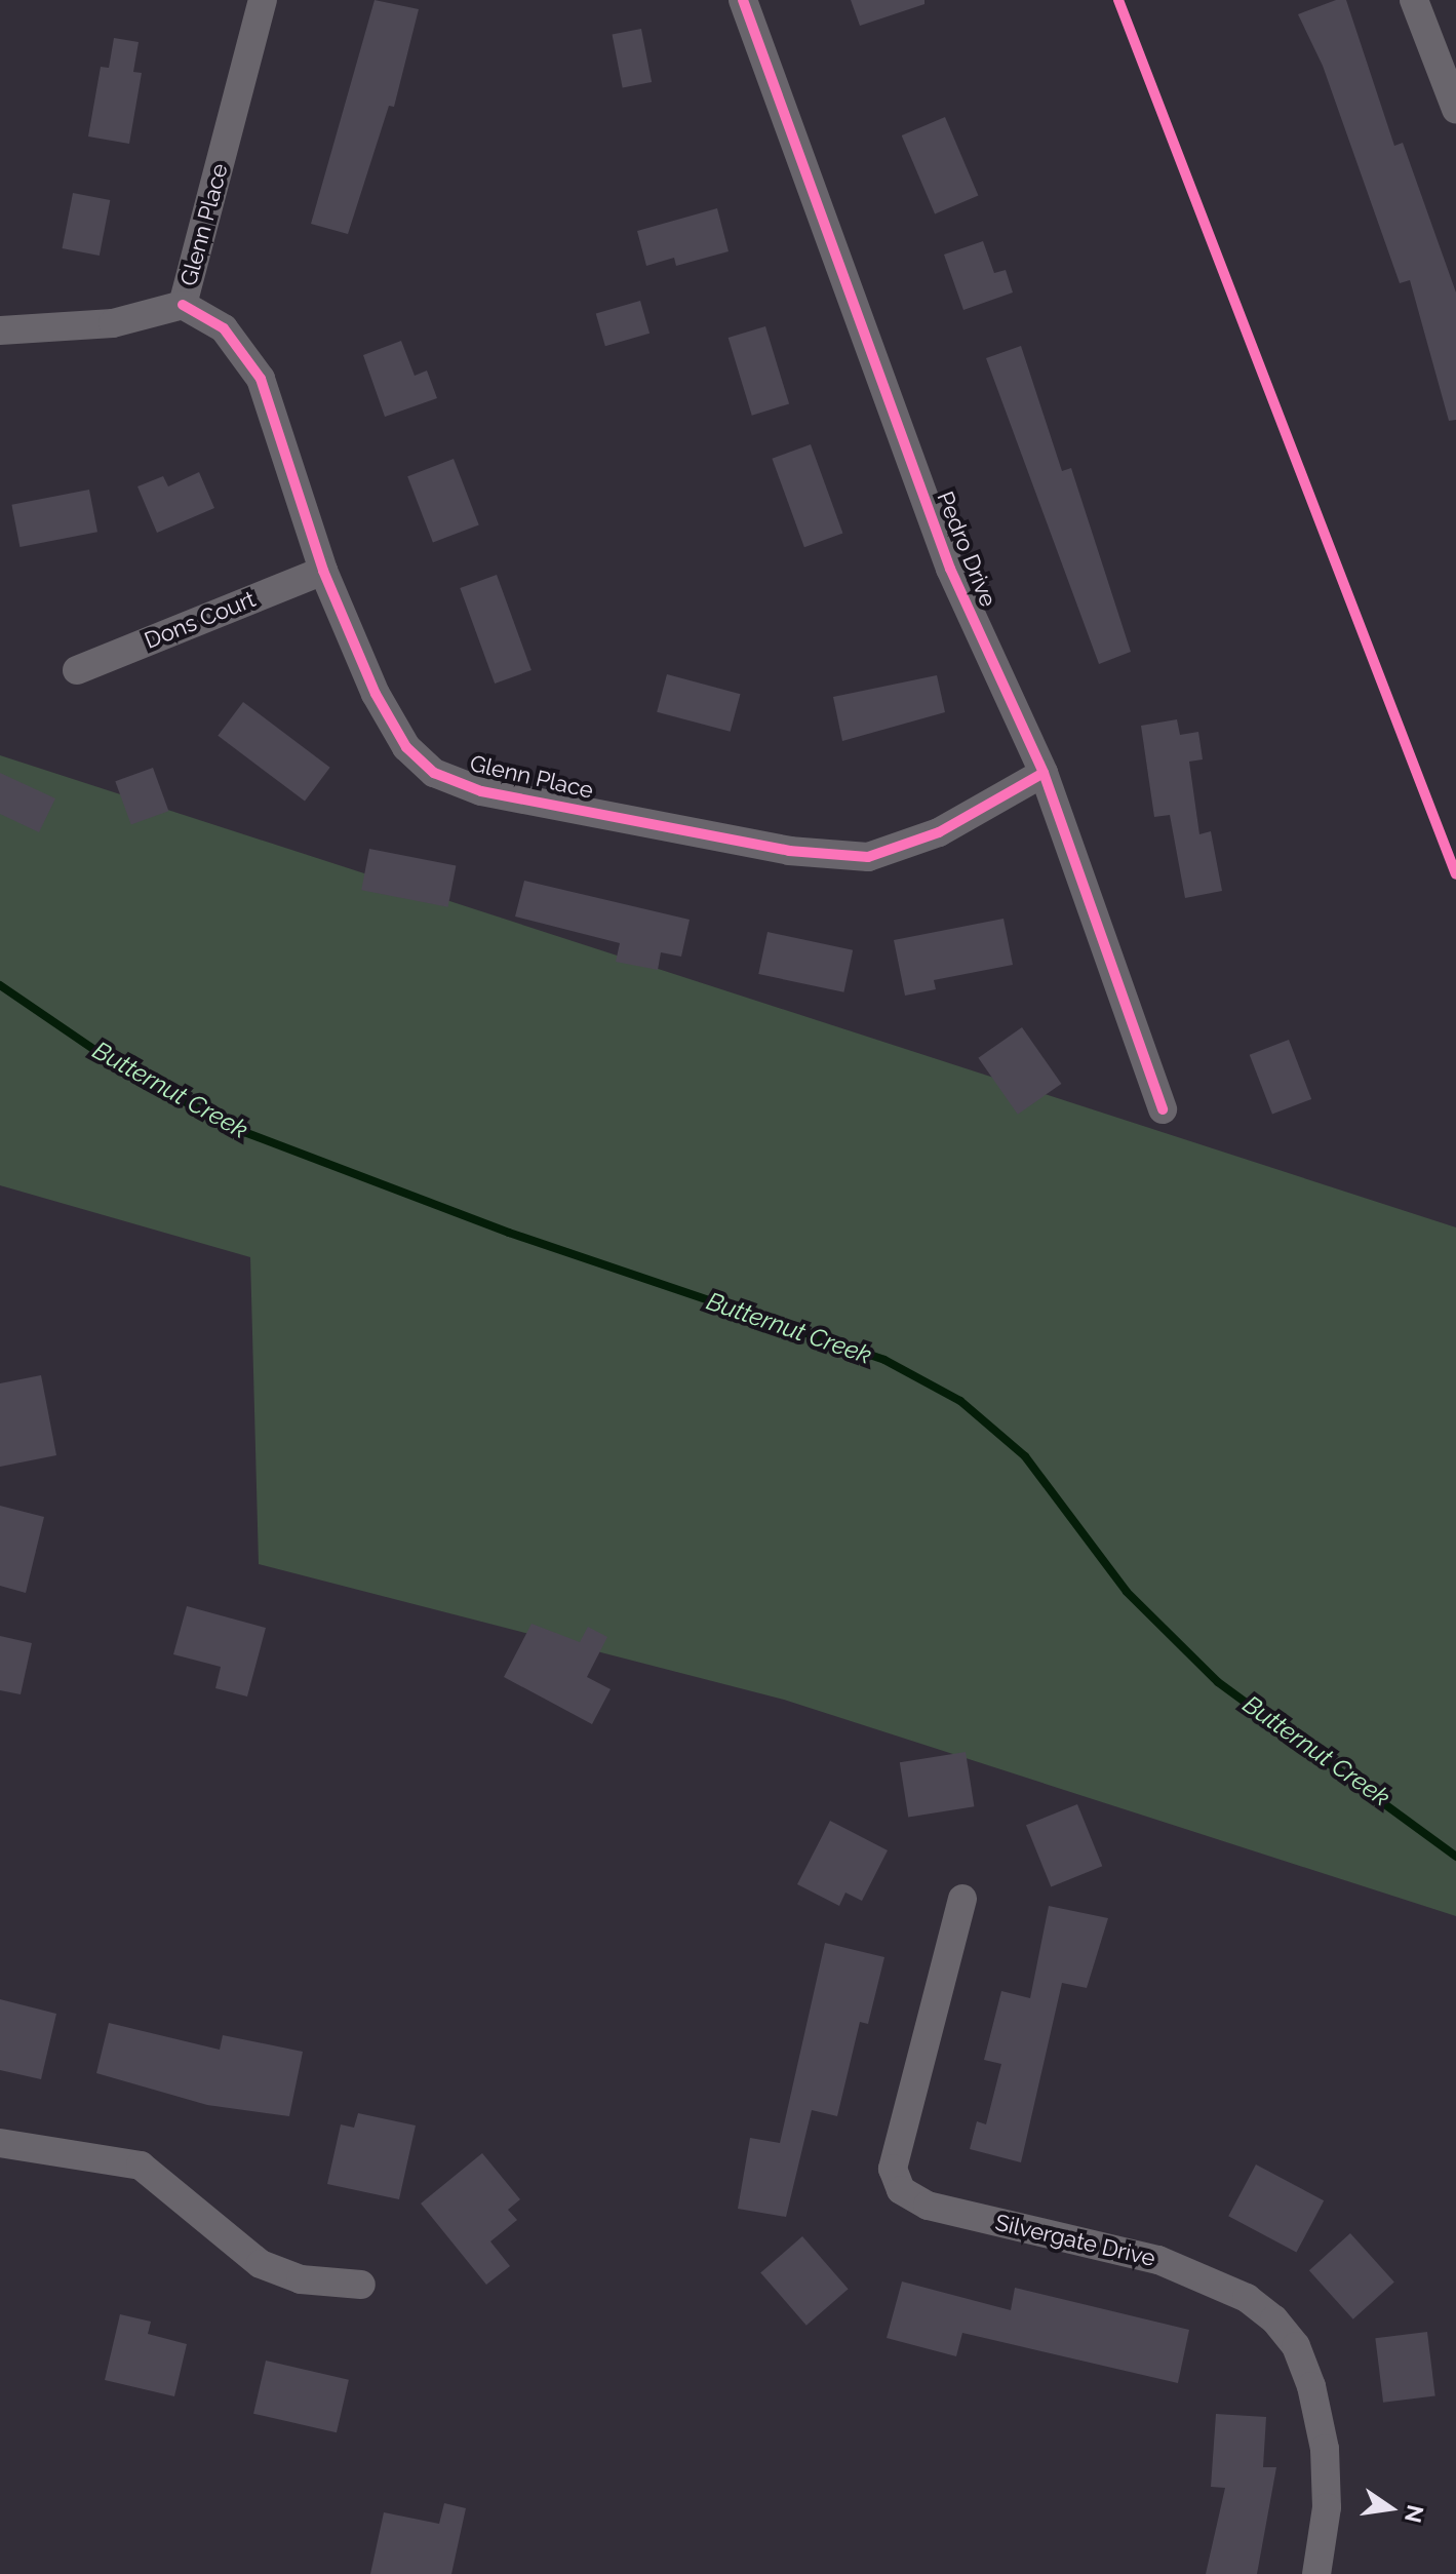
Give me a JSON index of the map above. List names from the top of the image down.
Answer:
{
  "streets": {
    "street": [
      "Glenn Place",
      "Pedro Drive",
      "Dons Court",
      "Silvergate Drive"
    ]
  },
  "crossings": [
    ["Glenn Place", "Pedro Drive"],
    ["Glenn Place", "Dons Court"]
  ],
  "water": ["Butternut Creek"],
  "north": "right"
}
